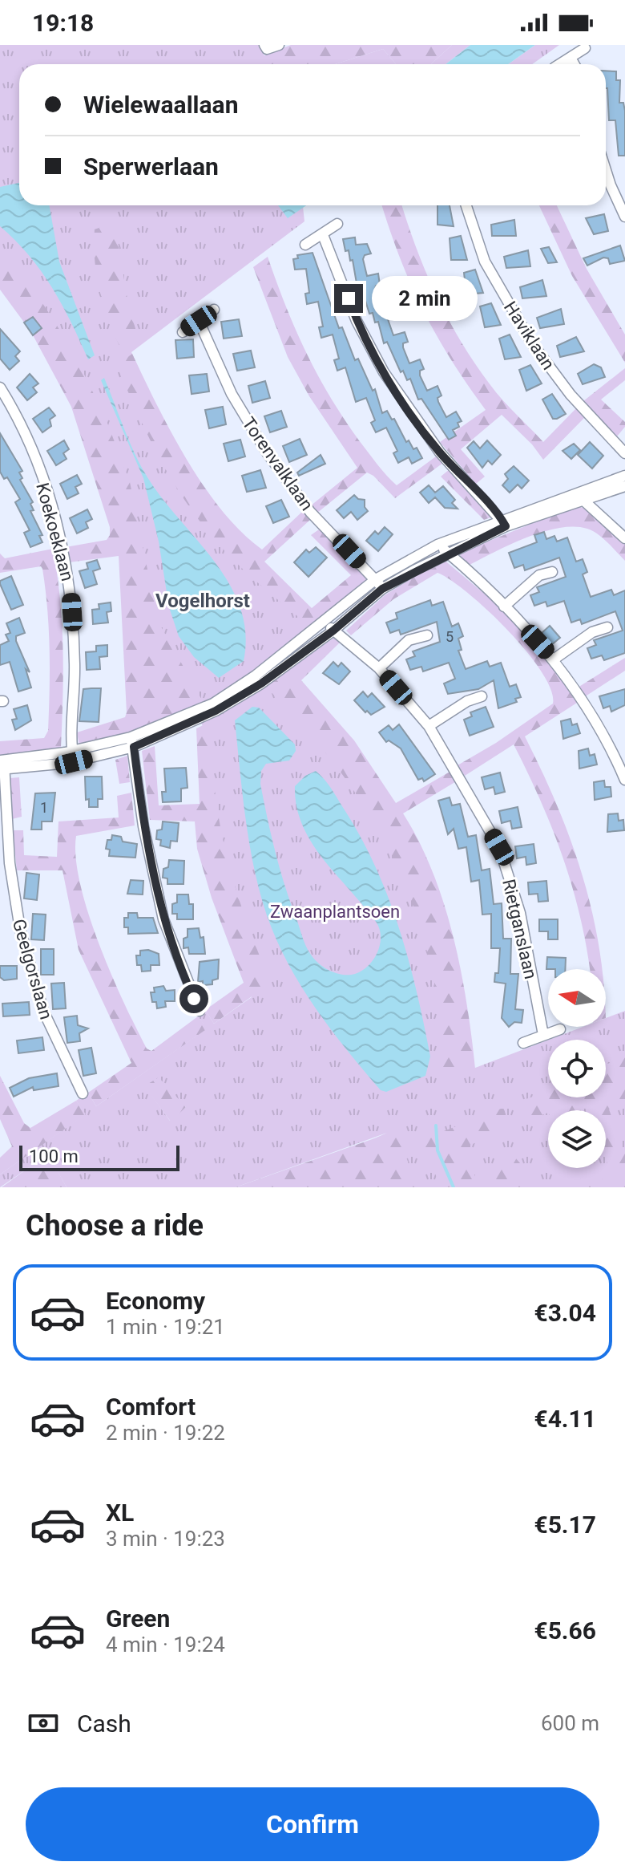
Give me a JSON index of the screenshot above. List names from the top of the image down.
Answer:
{
  "streets": {
    "street": [
      "Haviklaan",
      "Torenvalklaan",
      "Koekoeklaan",
      "Rietganslaan",
      "Geelgorslaan"
    ]
  },
  "districts": ["Vogelhorst"],
  "parks": ["Zwaanplantsoen"],
  "house_numbers": ["5", "1"],
  "scale_bar": "100 m",
  "north": "left",
  "page": {
    "status": "19:18",
    "banner": ["Wielewaallaan", "Sperwerlaan"],
    "bubble": "2 min",
    "scale": "100 m",
    "heading": "Choose a ride",
    "list": [
      {
        "name": "Economy",
        "note": "1 min · 19:21",
        "value": "€3.04"
      },
      {
        "name": "Comfort",
        "note": "2 min · 19:22",
        "value": "€4.11"
      },
      {
        "name": "XL",
        "note": "3 min · 19:23",
        "value": "€5.17"
      },
      {
        "name": "Green",
        "note": "4 min · 19:24",
        "value": "€5.66"
      }
    ],
    "pay": ["Cash", "600 m"],
    "buttons": "Confirm"
  }
}
